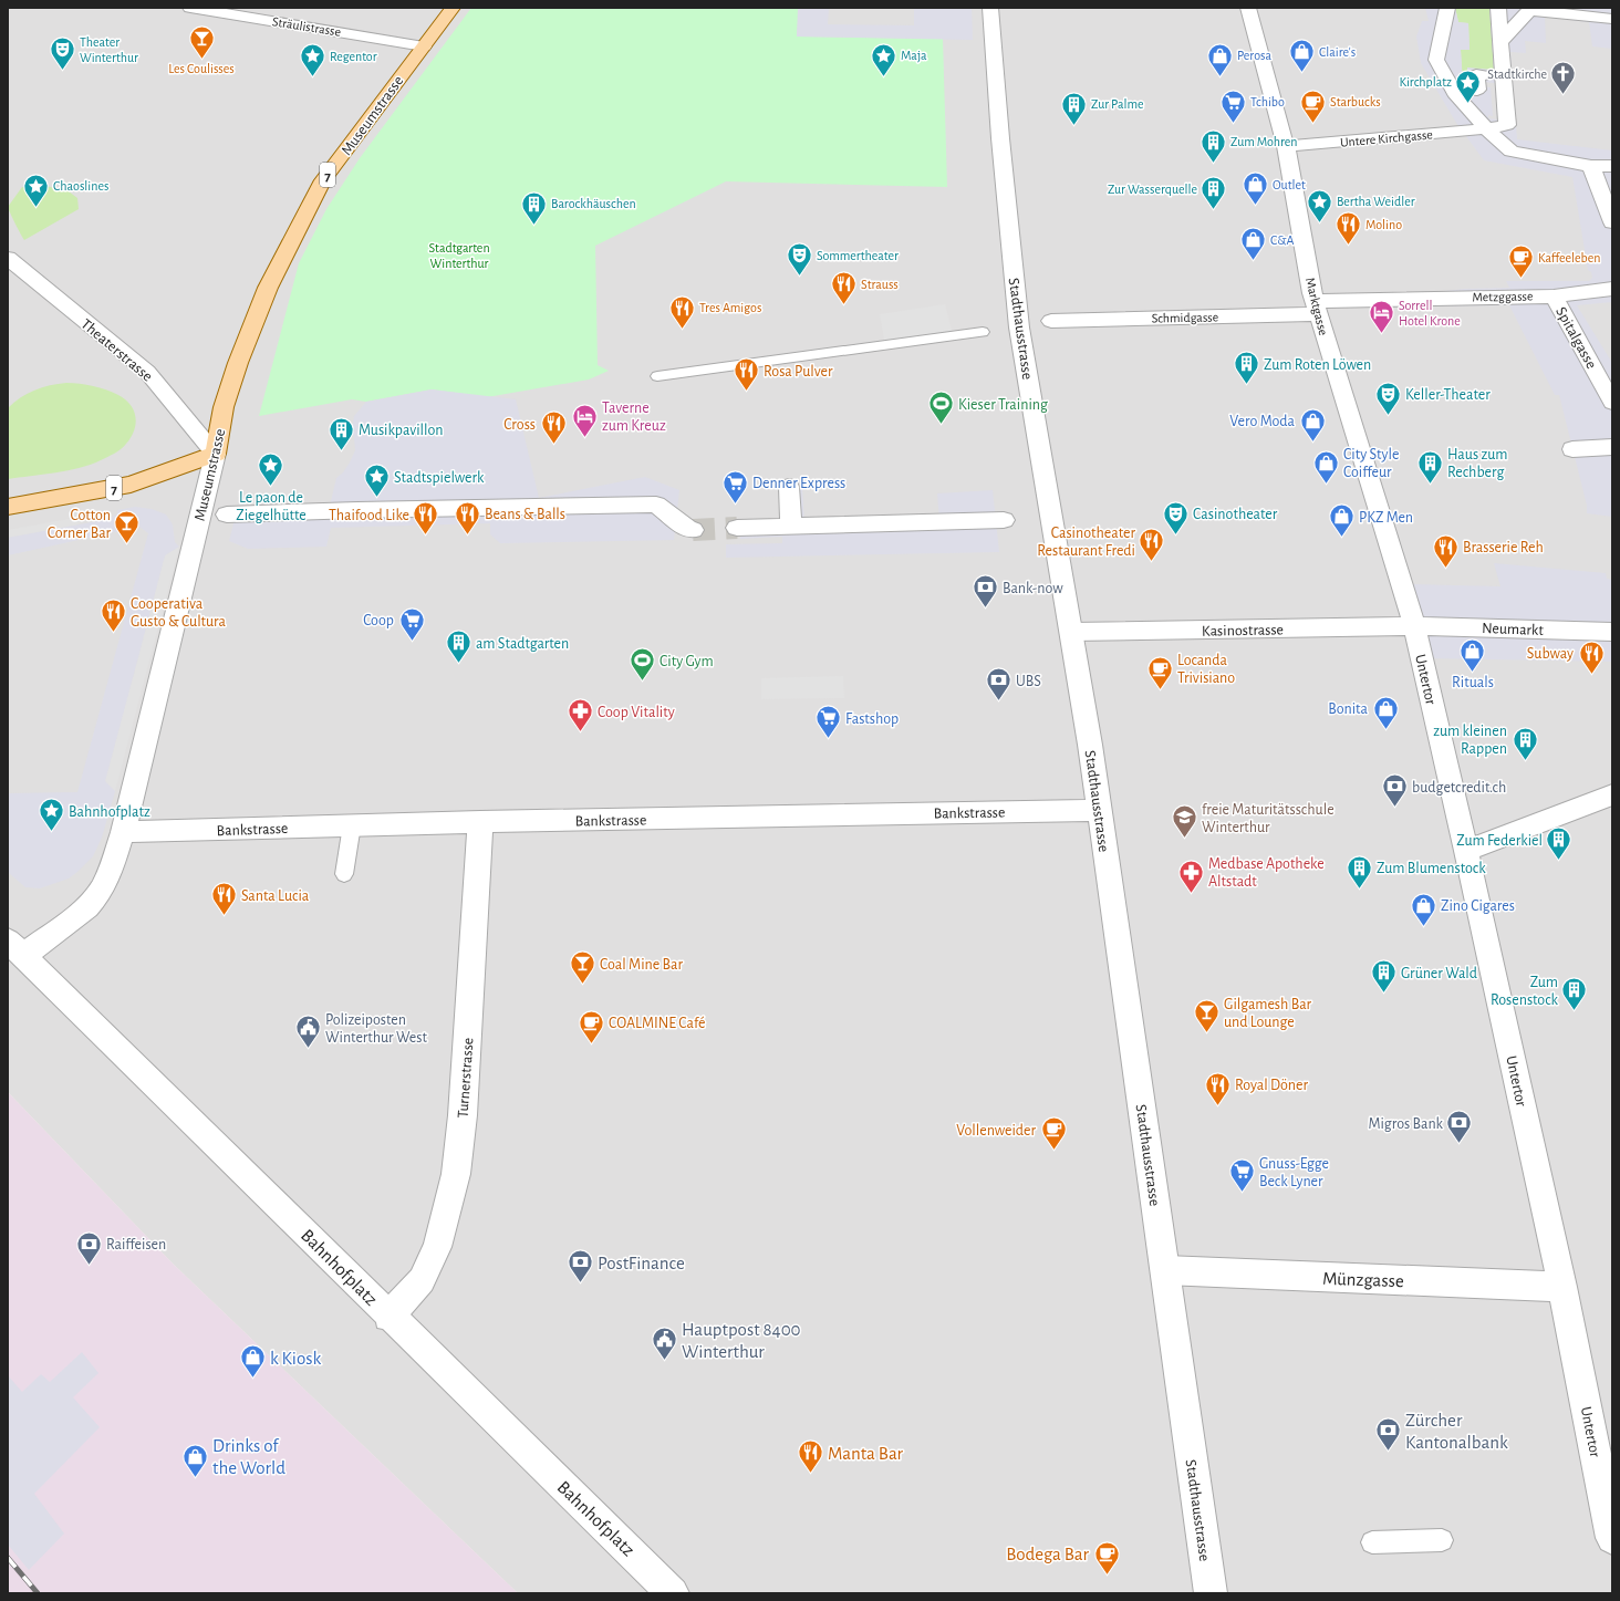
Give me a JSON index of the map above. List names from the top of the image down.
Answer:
{
  "streets": {
    "main road": ["Museumstrasse", "7"],
    "street": [
      "Sträulistrasse",
      "Untere Kirchgasse",
      "Metzggasse",
      "Marktgasse",
      "Schmidgasse",
      "Stadthausstrasse",
      "Spitalgasse",
      "Theaterstrasse",
      "Neumarkt",
      "Kasinostrasse",
      "Untertor",
      "Bankstrasse",
      "Turnerstrasse",
      "Bahnhofplatz",
      "Münzgasse"
    ]
  },
  "crossings": [
    ["Sträulistrasse", "Museumstrasse"],
    ["Museumstrasse", "7"],
    ["Museumstrasse", "Theaterstrasse"],
    ["Museumstrasse", "Bankstrasse"],
    ["Museumstrasse", "Bahnhofplatz"],
    ["Untere Kirchgasse", "Marktgasse"],
    ["7", "Theaterstrasse"],
    ["Metzggasse", "Marktgasse"],
    ["Metzggasse", "Schmidgasse"],
    ["Metzggasse", "Spitalgasse"],
    ["Marktgasse", "Schmidgasse"],
    ["Marktgasse", "Neumarkt"],
    ["Marktgasse", "Kasinostrasse"],
    ["Marktgasse", "Untertor"],
    ["Stadthausstrasse", "Kasinostrasse"],
    ["Stadthausstrasse", "Bankstrasse"],
    ["Stadthausstrasse", "Münzgasse"],
    ["Neumarkt", "Kasinostrasse"],
    ["Neumarkt", "Untertor"],
    ["Kasinostrasse", "Untertor"],
    ["Untertor", "Münzgasse"],
    ["Bankstrasse", "Turnerstrasse"],
    ["Turnerstrasse", "Bahnhofplatz"]
  ],
  "parks": ["Stadtgarten Winterthur"],
  "places": {
    "bar": [
      "Les Coulisses",
      "Cotton Corner Bar",
      "Coal Mine Bar",
      "Gilgamesh Bar und Lounge"
    ],
    "theatre": [
      "Theater Winterthur",
      "Sommertheater",
      "Keller-Theater",
      "Casinotheater"
    ],
    "shop": [
      "Claire's",
      "Perosa",
      "Outlet",
      "C&A",
      "Vero Moda",
      "City Style Coiffeur",
      "PKZ Men",
      "Rituals",
      "Bonita",
      "Zino Cigares",
      "k Kiosk",
      "Drinks of the World"
    ],
    "place": [
      "Maja",
      "Regentor",
      "Kirchplatz",
      "Chaoslines",
      "Bertha Weidler",
      "Le paon de Ziegelhütte",
      "Stadtspielwerk",
      "Bahnhofplatz"
    ],
    "church": ["Stadtkirche"],
    "supermarket": [
      "Tchibo",
      "Denner Express",
      "Coop",
      "Fastshop",
      "Gnuss-Egge Beck Lyner"
    ],
    "cafe": [
      "Starbucks",
      "Kaffeeleben",
      "Locanda Trivisiano",
      "COALMINE Café",
      "Vollenweider",
      "Bodega Bar"
    ],
    "building": [
      "Zur Palme",
      "Zum Mohren",
      "Zur Wasserquelle",
      "Barockhäuschen",
      "Zum Roten Löwen",
      "Musikpavillon",
      "Haus zum Rechberg",
      "am Stadtgarten",
      "zum kleinen Rappen",
      "Zum Federkiel",
      "Zum Blumenstock",
      "Grüner Wald",
      "Zum Rosenstock"
    ],
    "restaurant": [
      "Molino",
      "Strauss",
      "Tres Amigos",
      "Rosa Pulver",
      "Cross",
      "Beans & Balls",
      "Thaifood Like",
      "Casinotheater Restaurant Fredi",
      "Brasserie Reh",
      "Cooperativa Gusto & Cultura",
      "Subway",
      "Santa Lucia",
      "Royal Döner",
      "Manta Bar"
    ],
    "hotel": ["Sorrell Hotel Krone", "Taverne zum Kreuz"],
    "sports": ["Kieser Training", "City Gym"],
    "bank": [
      "Bank-now",
      "UBS",
      "budgetcredit.ch",
      "Migros Bank",
      "Raiffeisen",
      "PostFinance",
      "Zürcher Kantonalbank"
    ],
    "pharmacy": ["Coop Vitality", "Medbase Apotheke Altstadt"],
    "school or university": ["freie Maturitätsschule Winterthur"],
    "public building": ["Polizeiposten Winterthur West", "Hauptpost 8400 Winterthur"]
  }
}
